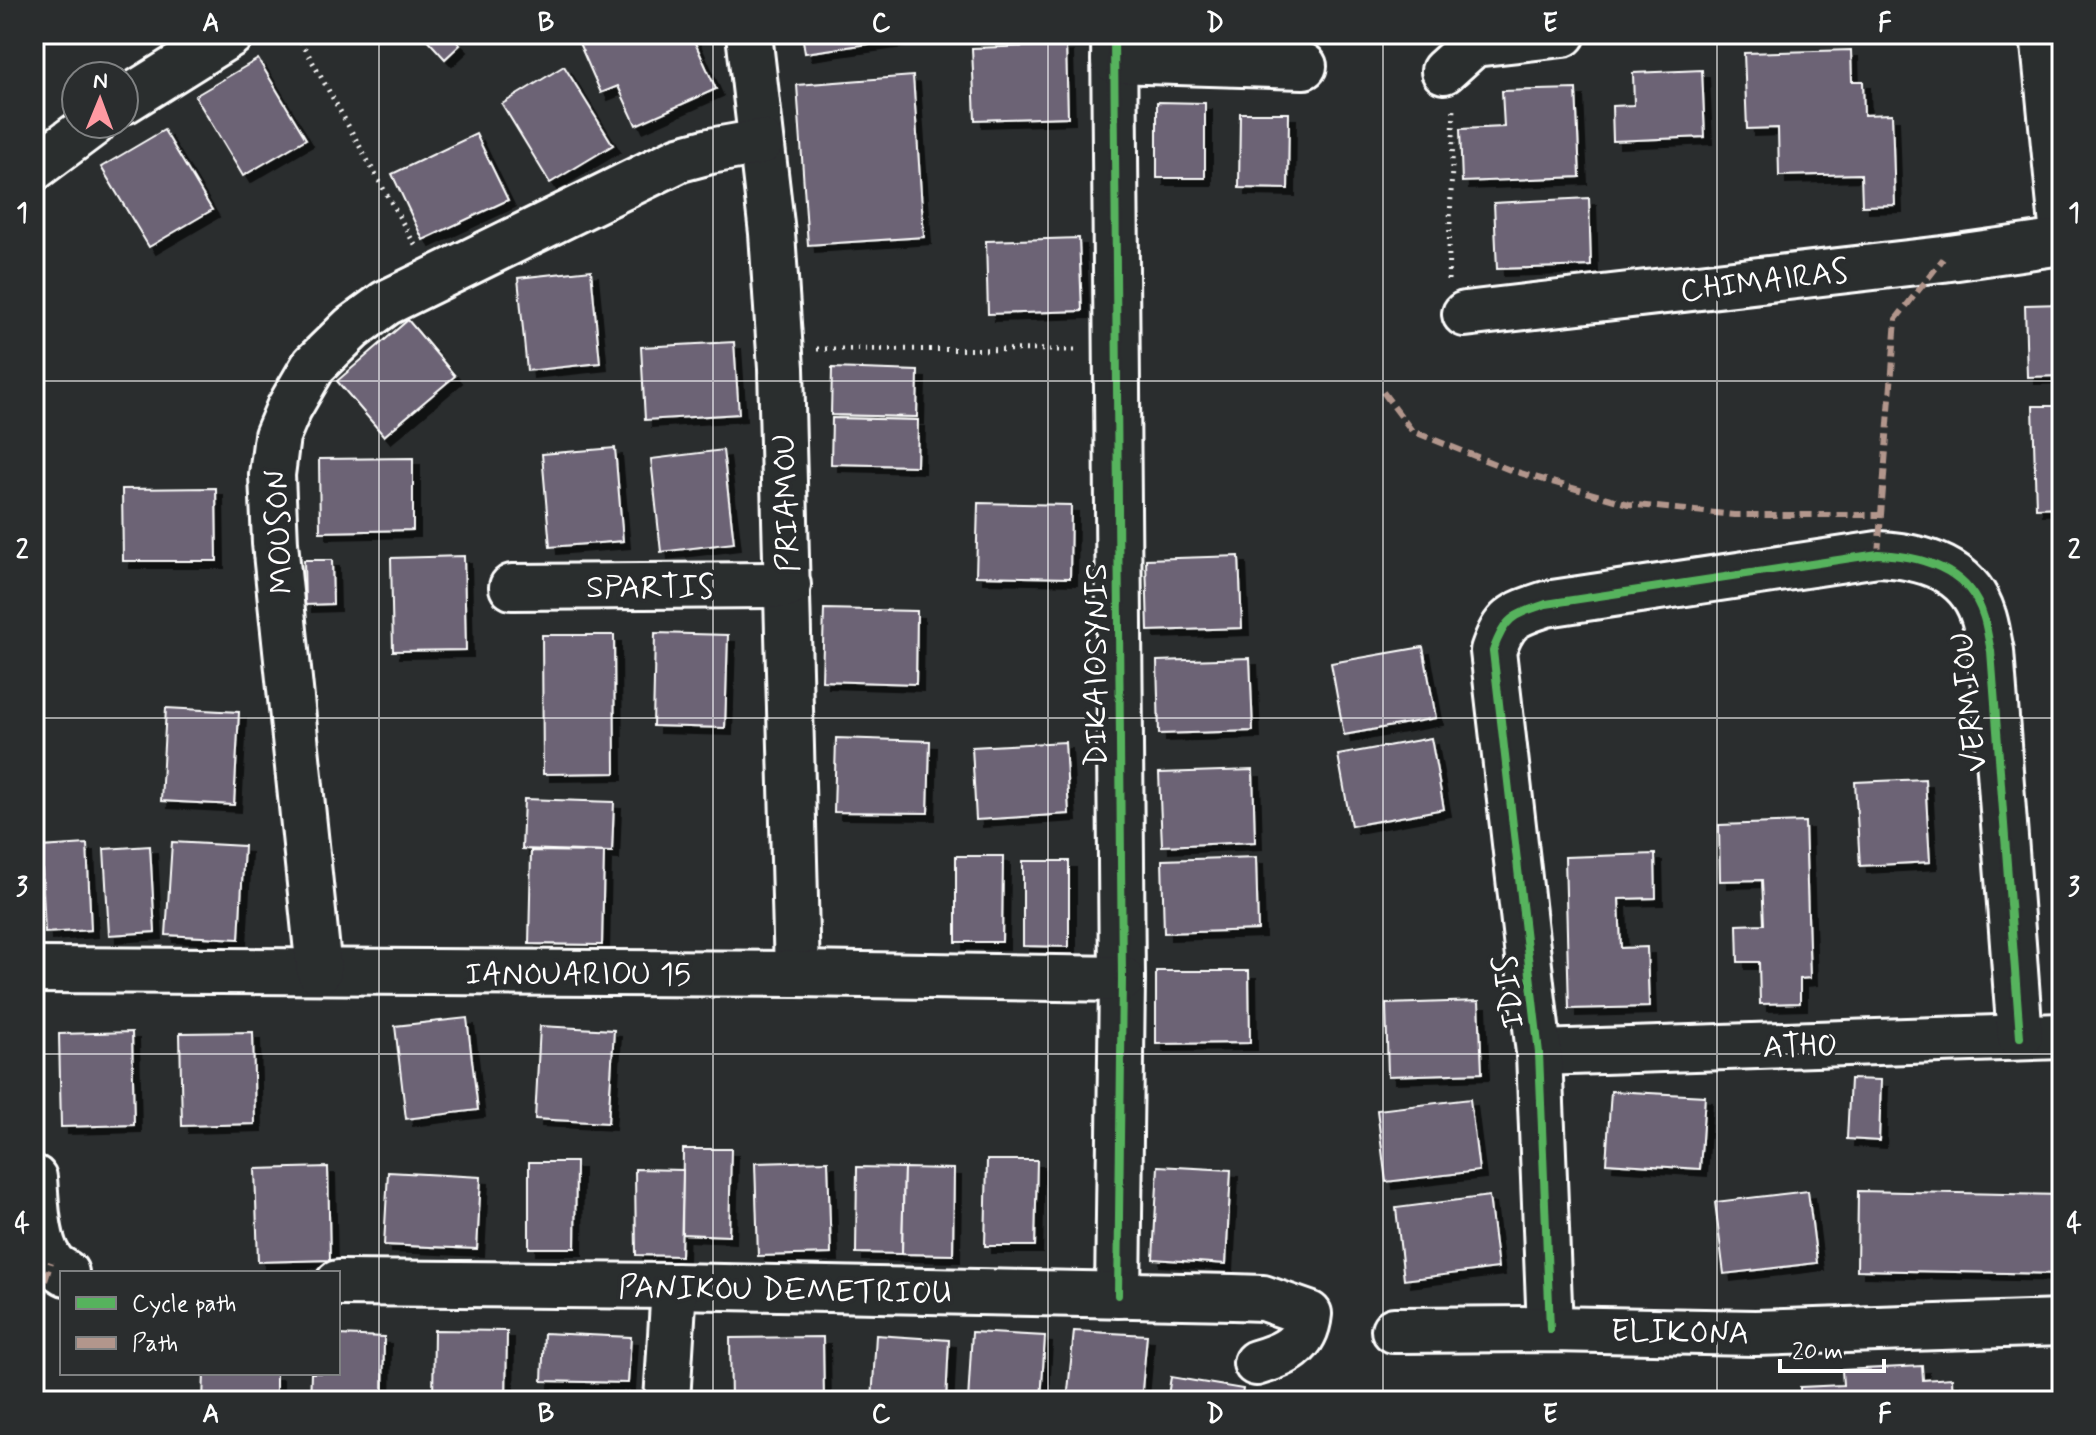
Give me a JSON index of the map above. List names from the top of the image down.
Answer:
{
  "streets": {
    "street": [
      "CHIMAIRAS",
      "PRIAMOU",
      "MOUSON",
      "SPARTIS",
      "DIKAIOSYNIS",
      "VERMIOU",
      "IANOUARIOU 15",
      "IDIS",
      "ATHO",
      "PANIKOU DEMETRIOU",
      "ELIKONA"
    ]
  },
  "crossings": [
    ["PRIAMOU", "MOUSON"],
    ["PRIAMOU", "SPARTIS"],
    ["PRIAMOU", "IANOUARIOU 15"],
    ["MOUSON", "IANOUARIOU 15"],
    ["DIKAIOSYNIS", "IANOUARIOU 15"],
    ["DIKAIOSYNIS", "PANIKOU DEMETRIOU"],
    ["VERMIOU", "IDIS"],
    ["VERMIOU", "ATHO"],
    ["IDIS", "ATHO"],
    ["IDIS", "ELIKONA"]
  ],
  "legend": ["Cycle path", "Path"],
  "scale_bar": "20 m",
  "north": "top",
  "grid": {
    "columns": [
      "A",
      "B",
      "C",
      "D",
      "E",
      "F"
    ],
    "rows": [
      "1",
      "2",
      "3",
      "4"
    ]
  }
}
